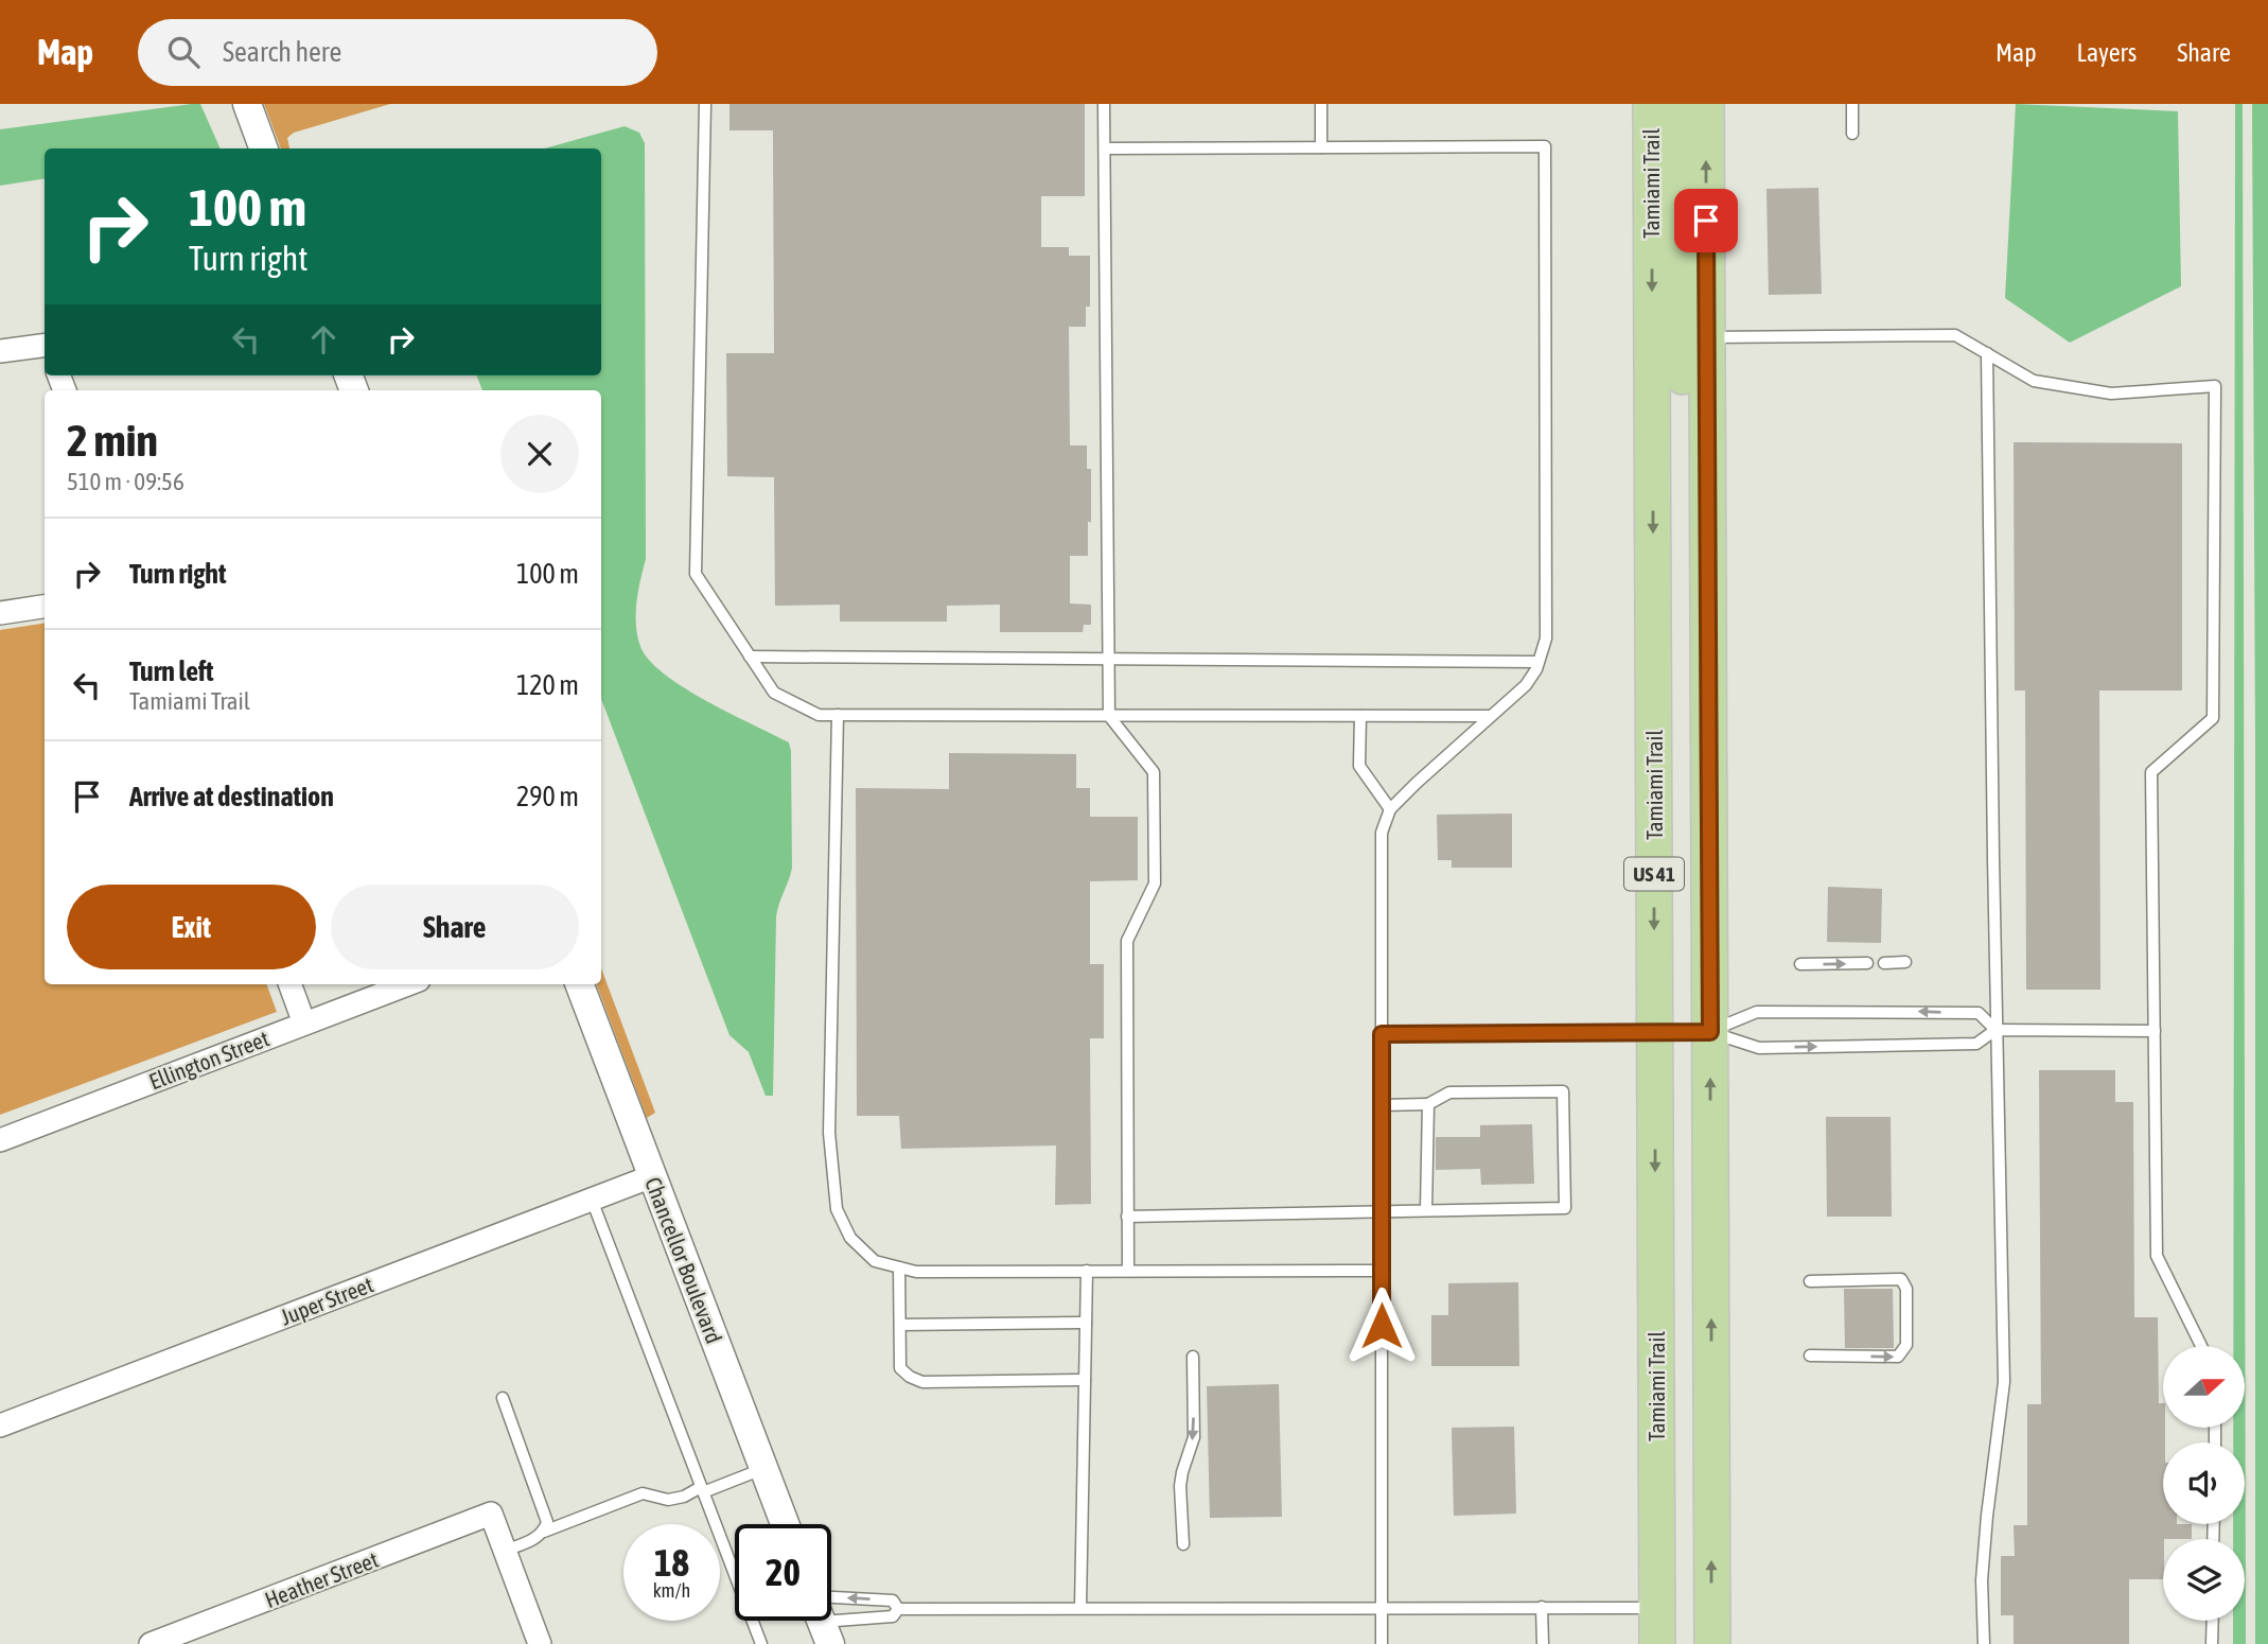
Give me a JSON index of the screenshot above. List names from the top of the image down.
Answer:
{
  "streets": {
    "main road": ["Tamiami Trail", "US 41"],
    "street": [
      "Ellington Street",
      "Chancellor Boulevard",
      "Juper Street",
      "Heather Street"
    ]
  },
  "crossings": [
    ["Chancellor Boulevard", "Juper Street"]
  ],
  "north": "right",
  "page": {
    "header": "Map",
    "search": "Search here",
    "nav": ["Map", "Layers", "Share"],
    "turn": ["100 m", "Turn right"],
    "heading": ["2 min", "510 m · 09:56"],
    "list": [
      {
        "name": "Turn right",
        "value": "100 m"
      },
      {
        "name": "Turn left",
        "note": "Tamiami Trail",
        "value": "120 m"
      },
      {
        "name": "Arrive at destination",
        "value": "290 m"
      }
    ],
    "buttons": ["Exit", "Share"],
    "speed": "18 km/h",
    "limit": "20"
  }
}
